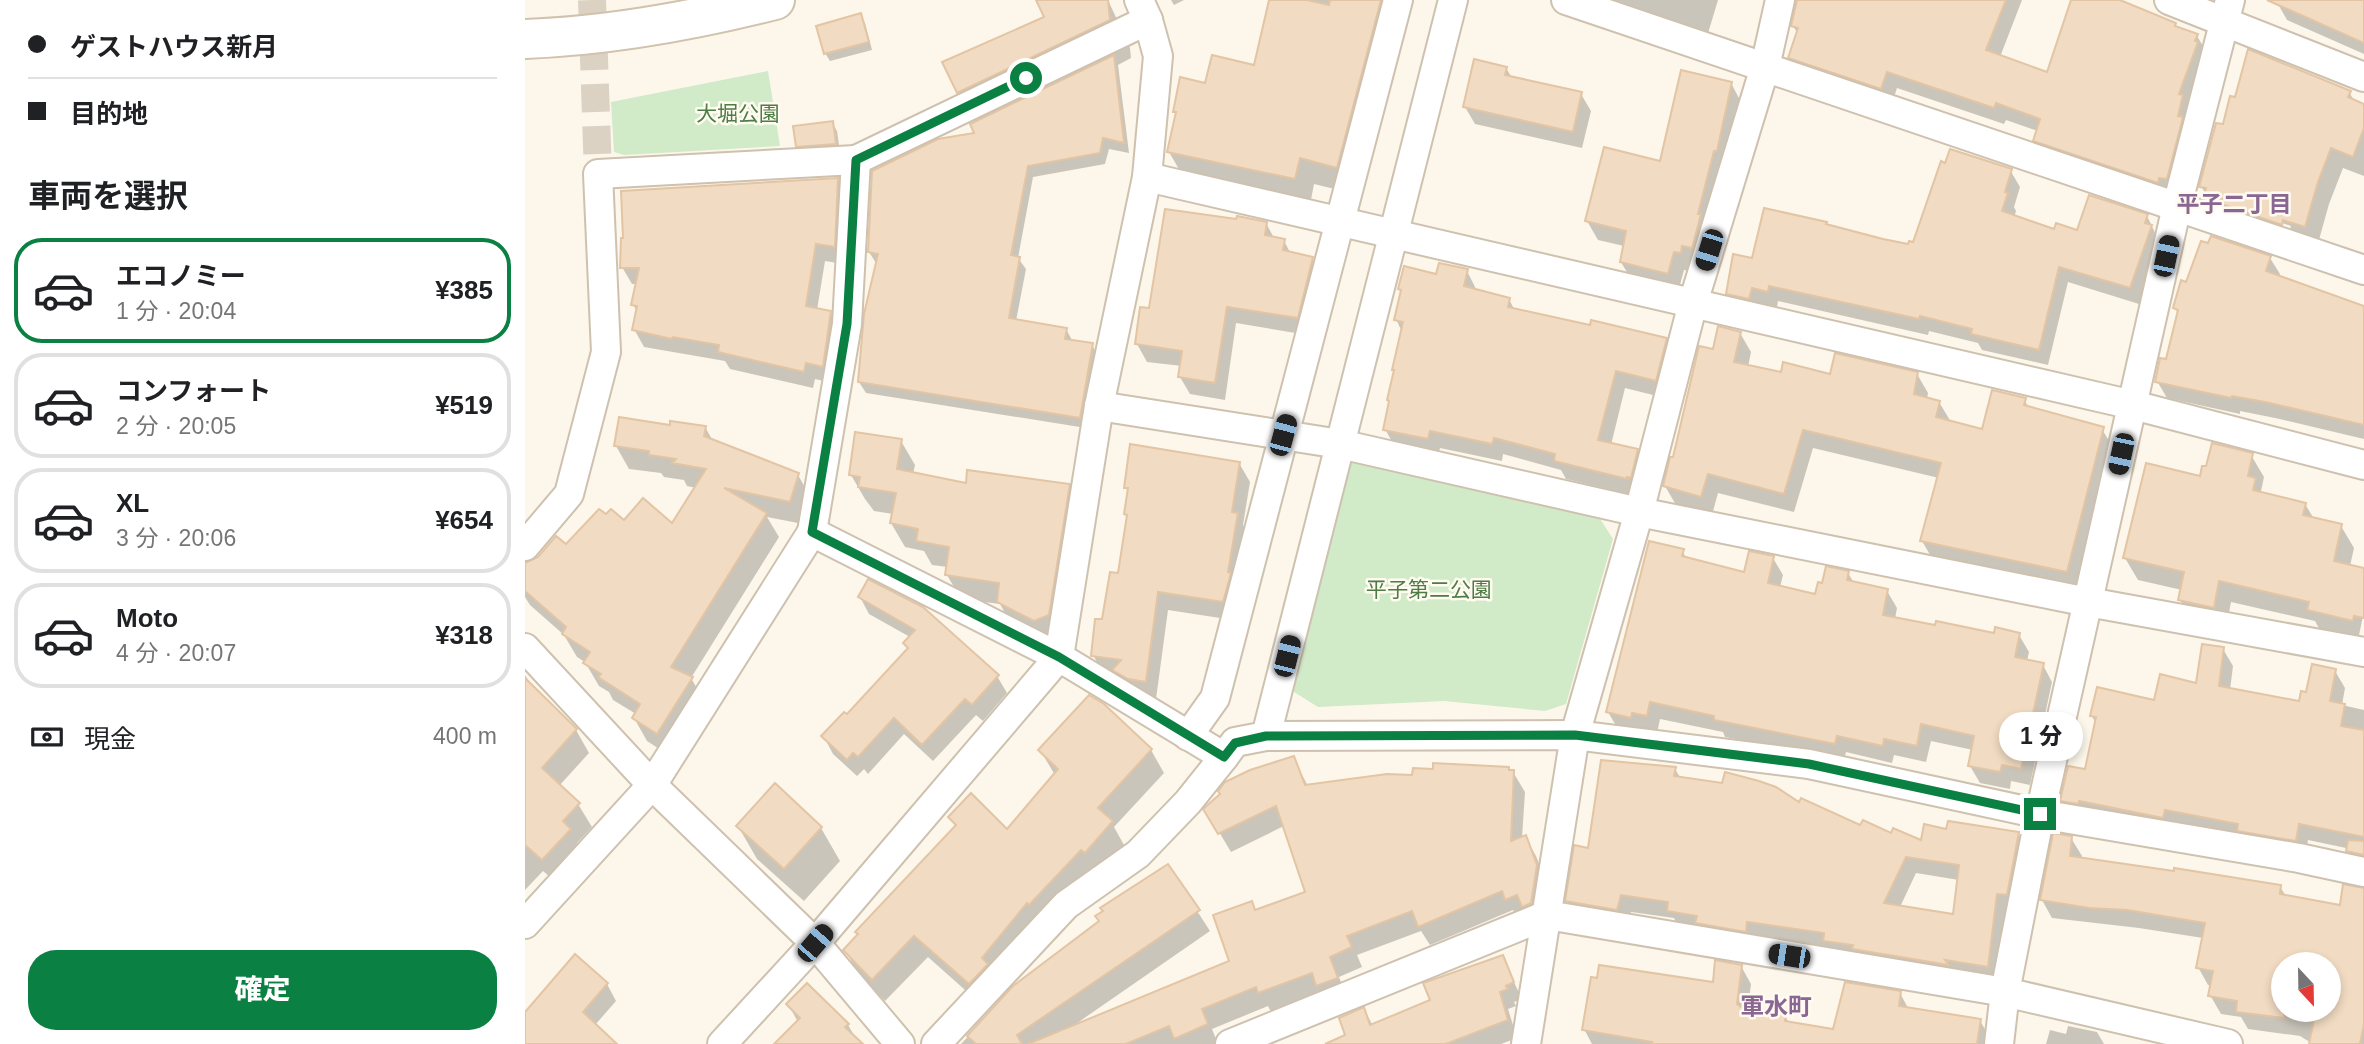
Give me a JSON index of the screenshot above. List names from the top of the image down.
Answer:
{
  "districts": ["平子二丁目", "軍水町"],
  "parks": ["大堀公園", "平子第二公園"],
  "north": "bottom",
  "page": {
    "banner": ["ゲストハウス新月", "目的地"],
    "heading": "車両を選択",
    "list": [
      {
        "name": "エコノミー",
        "note": "1 分 · 20:04",
        "value": "¥385"
      },
      {
        "name": "コンフォート",
        "note": "2 分 · 20:05",
        "value": "¥519"
      },
      {
        "name": "XL",
        "note": "3 分 · 20:06",
        "value": "¥654"
      },
      {
        "name": "Moto",
        "note": "4 分 · 20:07",
        "value": "¥318"
      }
    ],
    "pay": ["現金", "400 m"],
    "bubble": "1 分",
    "buttons": "確定"
  }
}
